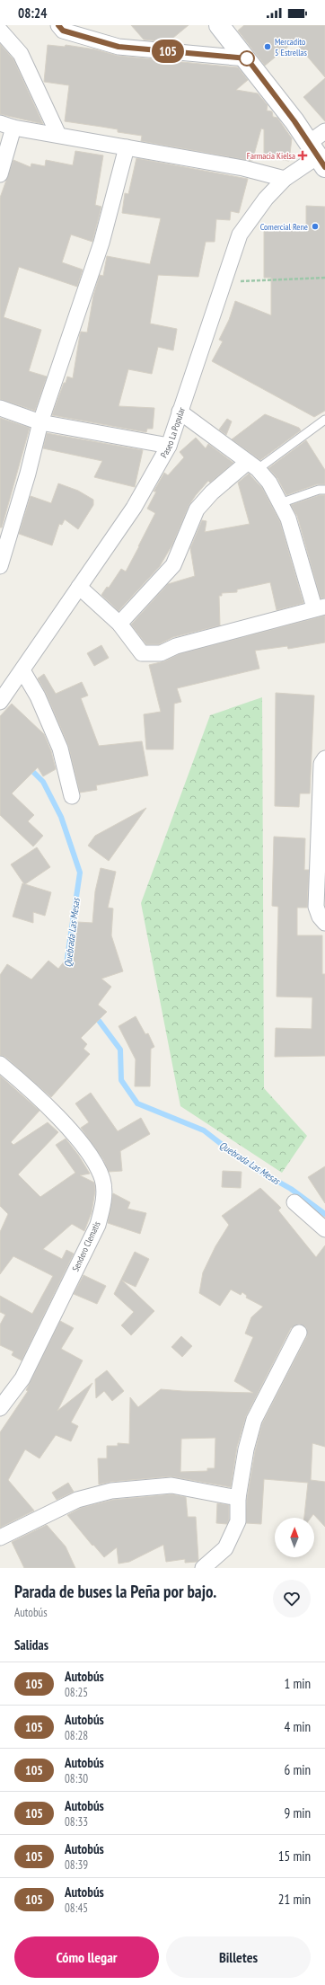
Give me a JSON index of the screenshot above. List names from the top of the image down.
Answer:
{
  "streets": {
    "street": ["Paseo La Popular", "Sendero Clematis"]
  },
  "water": ["Quebrada Las Mesas"],
  "places": {
    "other": ["Mercadito 5 Estrellas", "Comercial Rene"],
    "health": ["Farmacia Kielsa"]
  },
  "lines": ["bus line 105"],
  "north": "top",
  "page": {
    "status": "08:24",
    "on_map": "105",
    "heading": [
      ["Parada de buses la Peña por bajo.", "Autobús"],
      "Salidas"
    ],
    "list": [
      {
        "mark": "105",
        "name": "Autobús",
        "note": "08:25",
        "value": "1 min"
      },
      {
        "mark": "105",
        "name": "Autobús",
        "note": "08:28",
        "value": "4 min"
      },
      {
        "mark": "105",
        "name": "Autobús",
        "note": "08:30",
        "value": "6 min"
      },
      {
        "mark": "105",
        "name": "Autobús",
        "note": "08:33",
        "value": "9 min"
      },
      {
        "mark": "105",
        "name": "Autobús",
        "note": "08:39",
        "value": "15 min"
      },
      {
        "mark": "105",
        "name": "Autobús",
        "note": "08:45",
        "value": "21 min"
      }
    ],
    "buttons": ["Cómo llegar", "Billetes"]
  }
}
